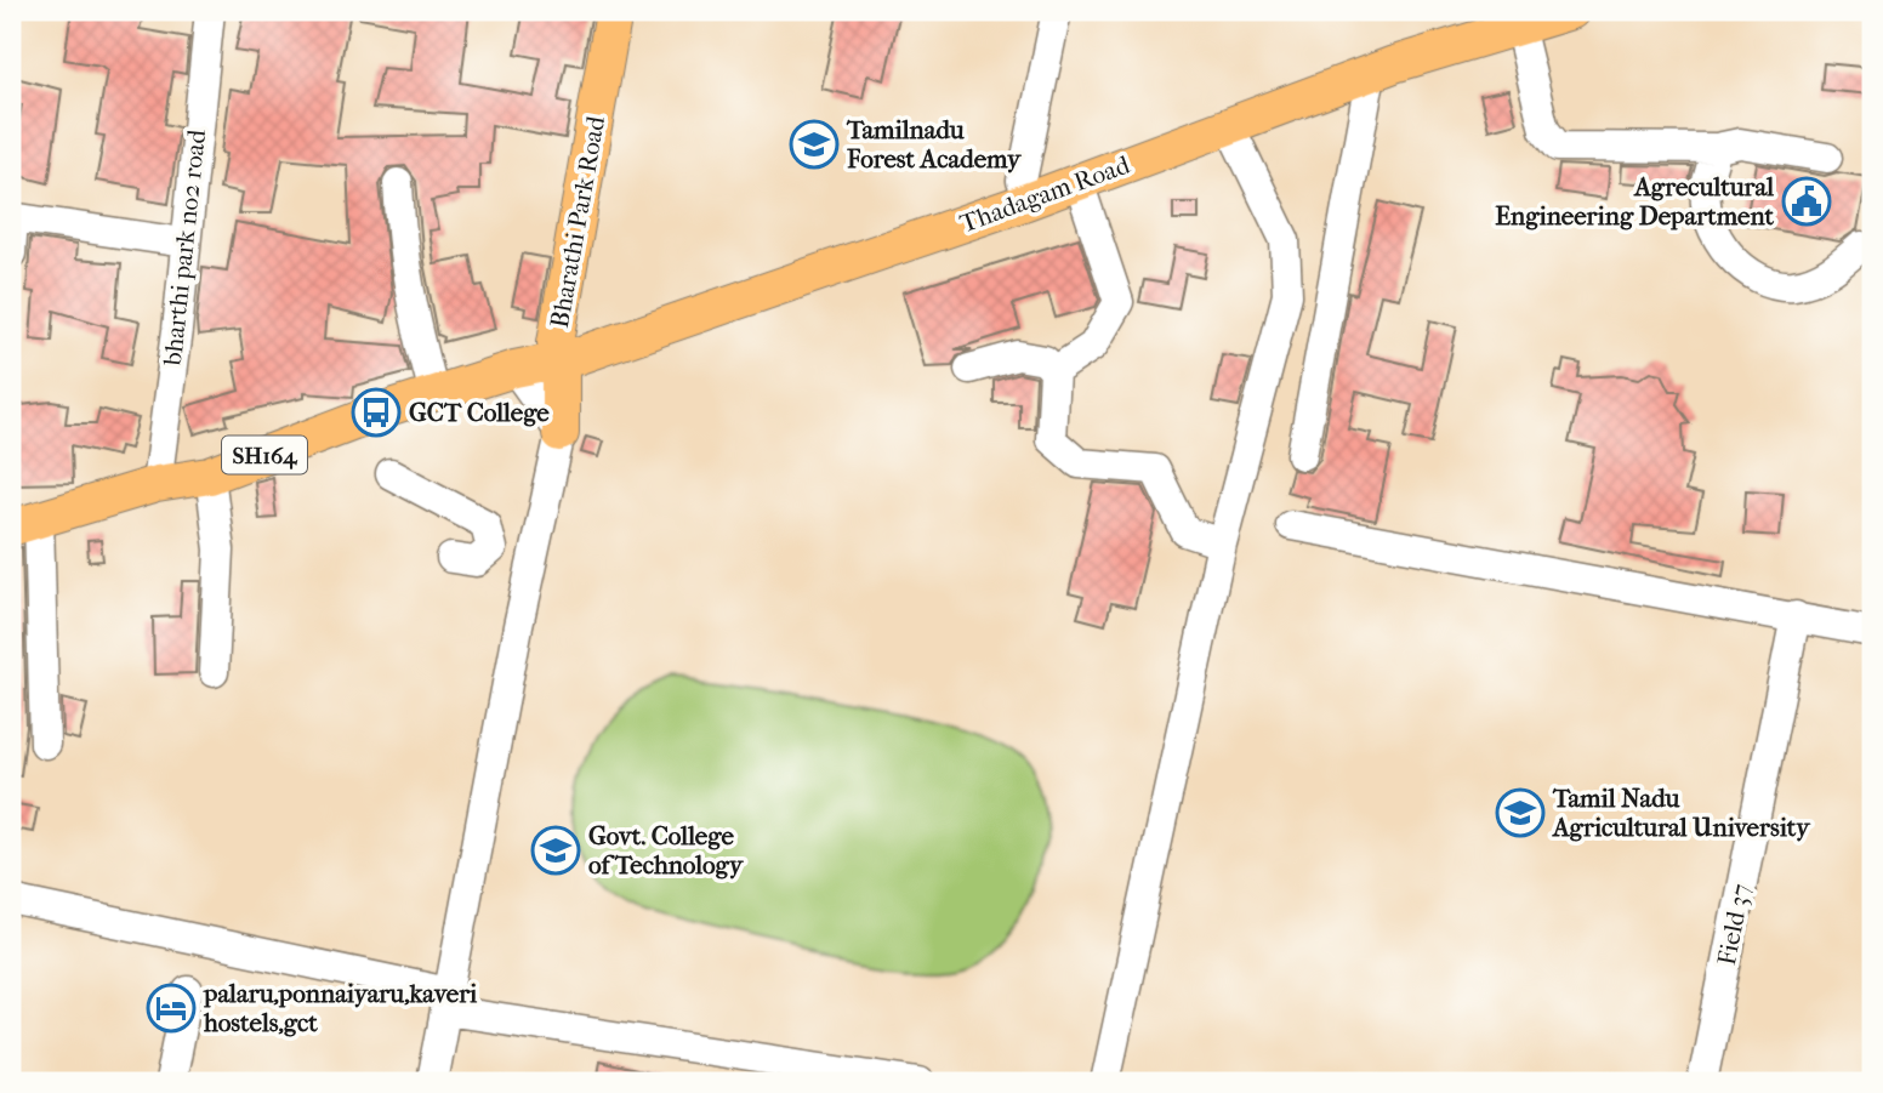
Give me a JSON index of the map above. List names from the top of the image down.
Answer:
{
  "streets": {
    "main road": ["Thadagam Road", "Bharathi Park Road", "SH164"],
    "street": ["bharthi park no2 road", "Field 37"]
  },
  "crossings": [
    ["Thadagam Road", "Bharathi Park Road"],
    ["Thadagam Road", "bharthi park no2 road"]
  ],
  "places": {
    "school or university": ["Tamilnadu Forest Academy", "Tamil Nadu Agricultural University", "Govt. College of Technology"],
    "public building": ["Agrecultural Engineering Department"],
    "bus stop": ["GCT College"],
    "hotel": ["palaru,ponnaiyaru,kaveri hostels,gct"]
  }
}
